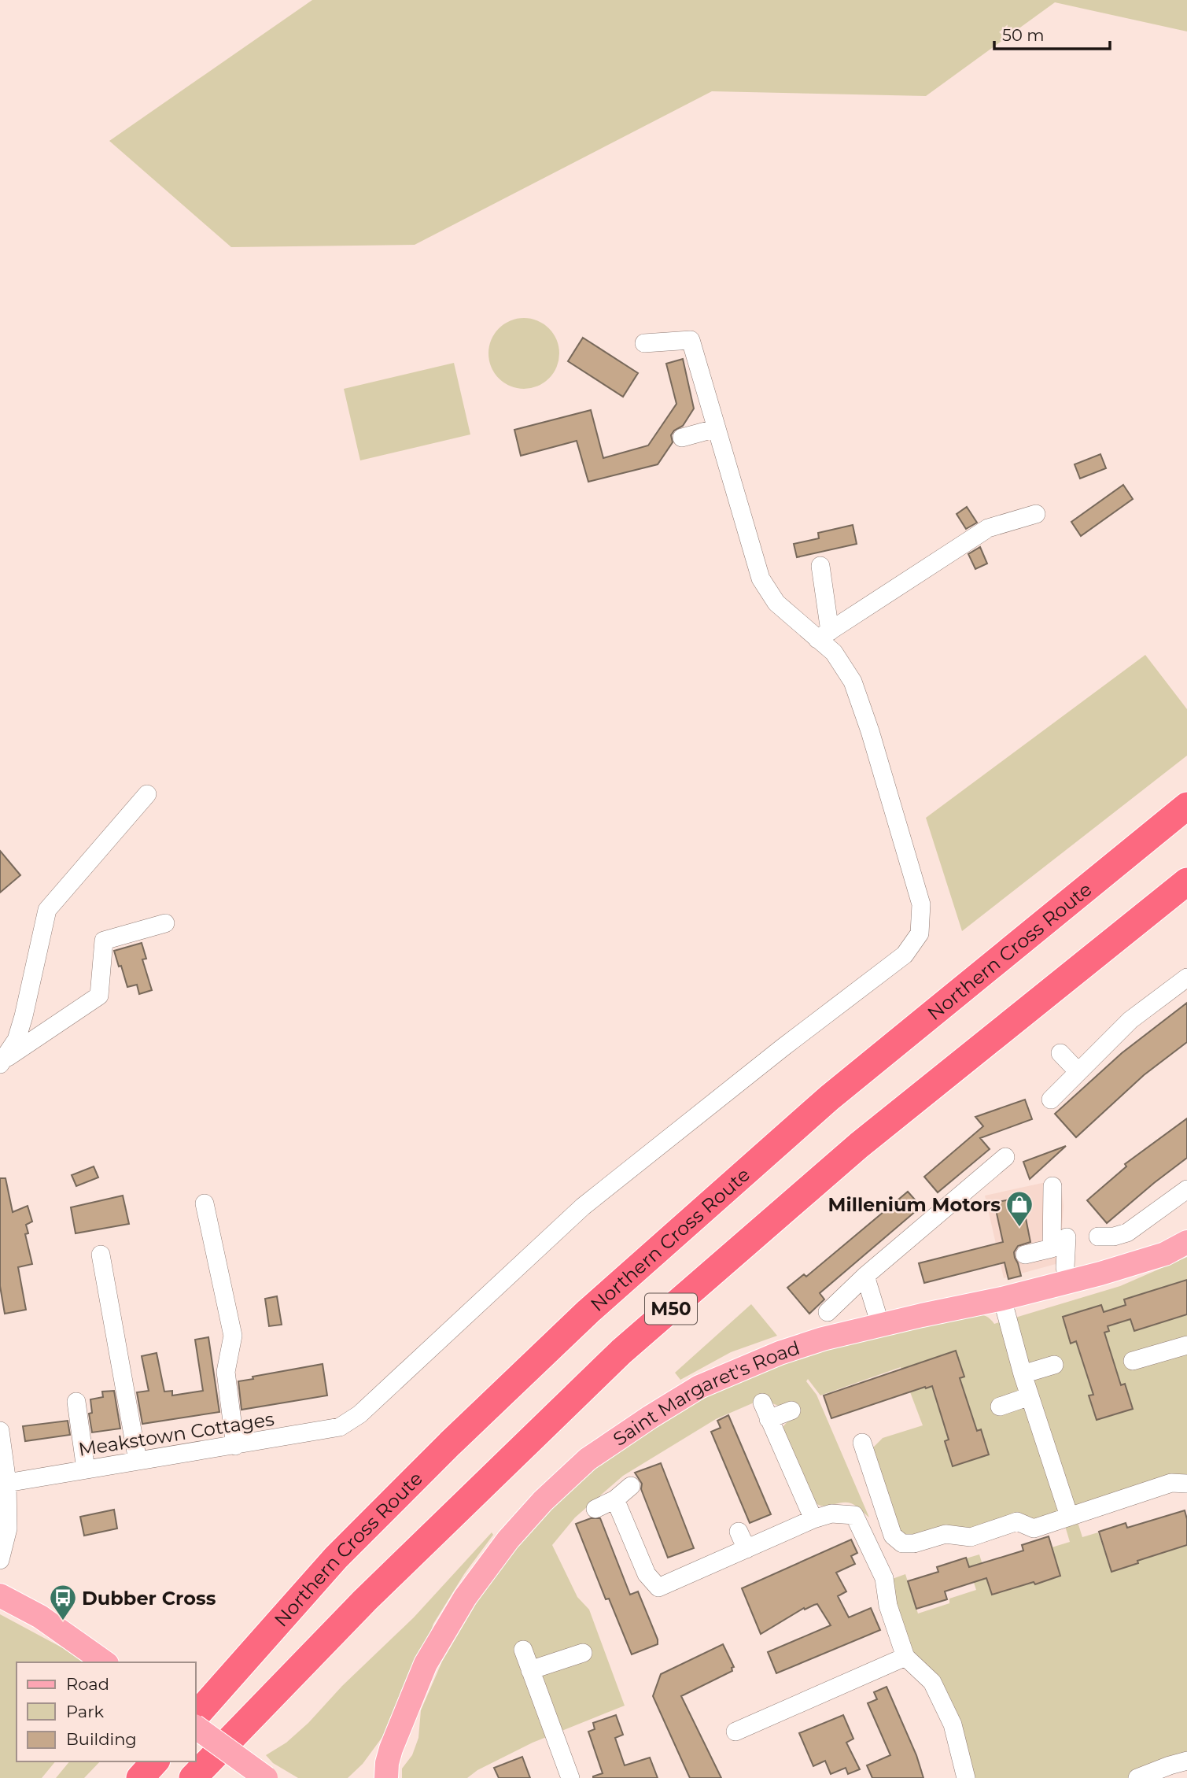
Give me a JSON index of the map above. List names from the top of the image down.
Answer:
{
  "streets": {
    "highway": ["Northern Cross Route", "M50"],
    "main road": ["Saint Margaret's Road"],
    "street": ["Meakstown Cottages"]
  },
  "places": {
    "shop": ["Millenium Motors"],
    "bus stop": ["Dubber Cross"]
  },
  "legend": ["Road", "Park", "Building"],
  "scale_bar": "50 m"
}
